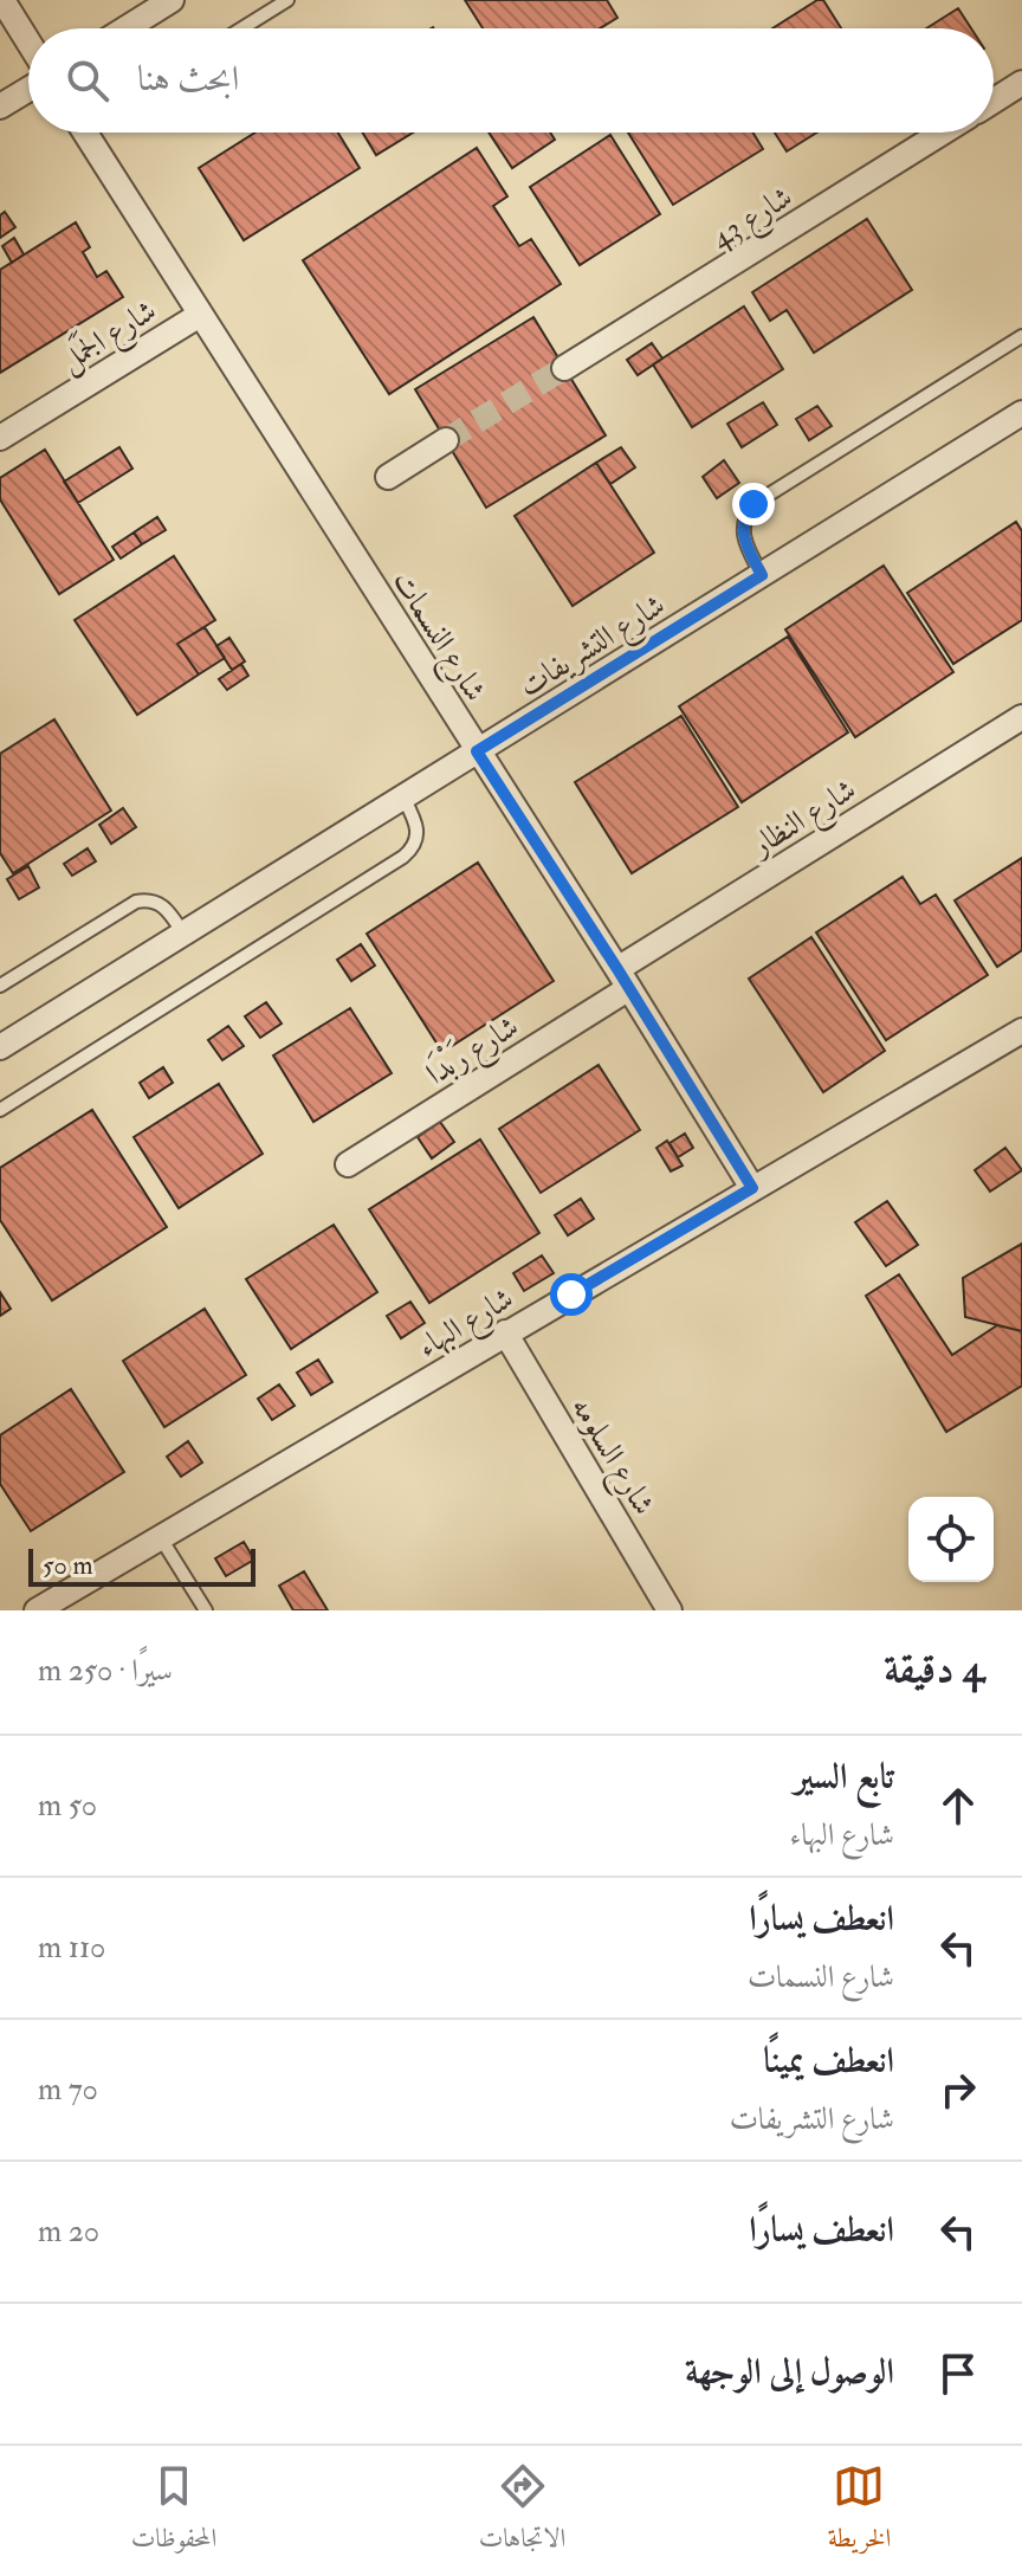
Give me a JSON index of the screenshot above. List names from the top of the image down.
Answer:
{
  "streets": {
    "street": [
      "شارع 43",
      "شارع الجَمَل",
      "شارع النسمات",
      "شارع التشريفات",
      "شارع النظار",
      "شارع رَبْدَا",
      "شارع البهاء",
      "شارع السلومه"
    ]
  },
  "crossings": [
    ["شارع الجَمَل", "شارع النسمات"],
    ["شارع النسمات", "شارع التشريفات"],
    ["شارع النسمات", "شارع النظار"],
    ["شارع النسمات", "شارع رَبْدَا"],
    ["شارع النسمات", "شارع البهاء"],
    ["شارع النظار", "شارع رَبْدَا"],
    ["شارع البهاء", "شارع السلومه"]
  ],
  "scale_bar": "50 m",
  "page": {
    "search": "ابحث هنا",
    "scale": "50 m",
    "heading": ["4 دقيقة", "سيرًا · 250 m"],
    "list": [
      ["تابع السير", "شارع البهاء", "50 m"],
      ["انعطف يسارًا", "شارع النسمات", "110 m"],
      ["انعطف يمينًا", "شارع التشريفات", "70 m"],
      ["انعطف يسارًا", "20 m"],
      "الوصول إلى الوجهة"
    ],
    "nav": ["الخريطة", "الاتجاهات", "المحفوظات"]
  }
}
